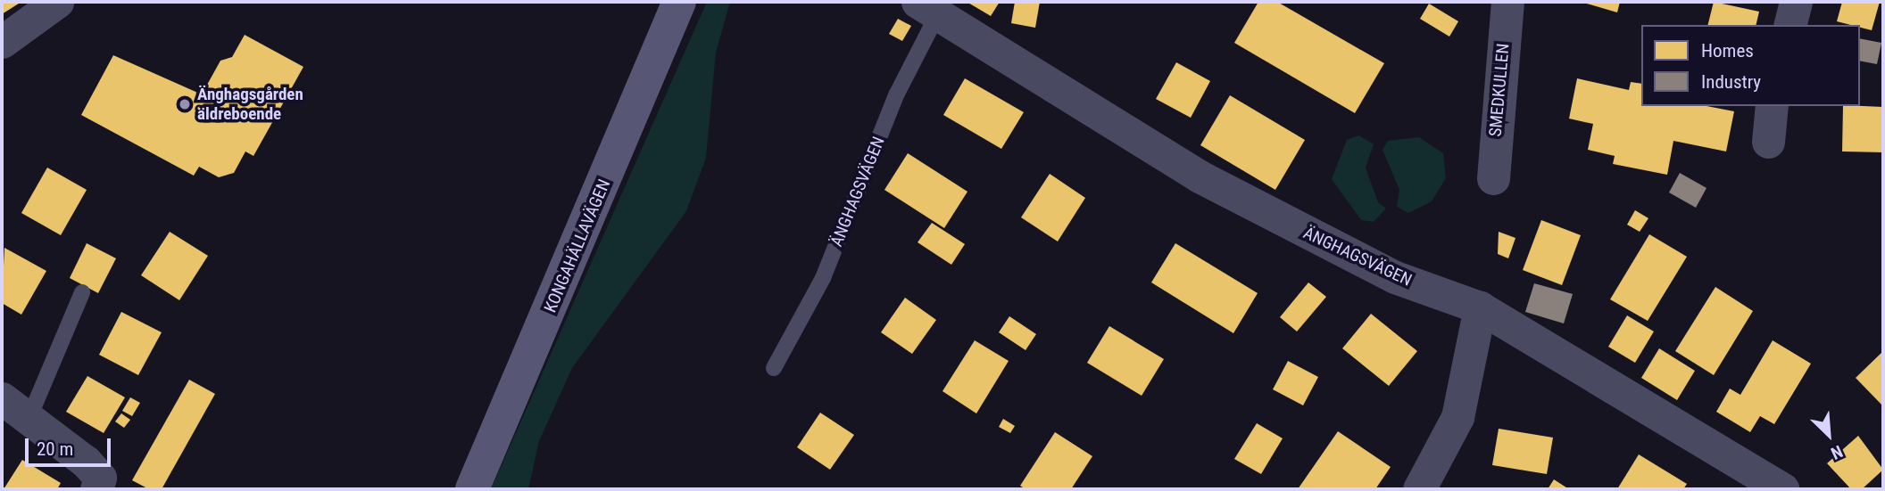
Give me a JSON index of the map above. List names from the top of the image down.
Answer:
{
  "streets": {
    "street": ["SMEDKULLEN", "ÄNGHAGSVÄGEN", "KONGAHÄLLAVÄGEN"]
  },
  "places": ["Änghagsgården äldreboende"],
  "legend": ["Homes", "Industry"],
  "scale_bar": "20 m",
  "north": "bottom right"
}
